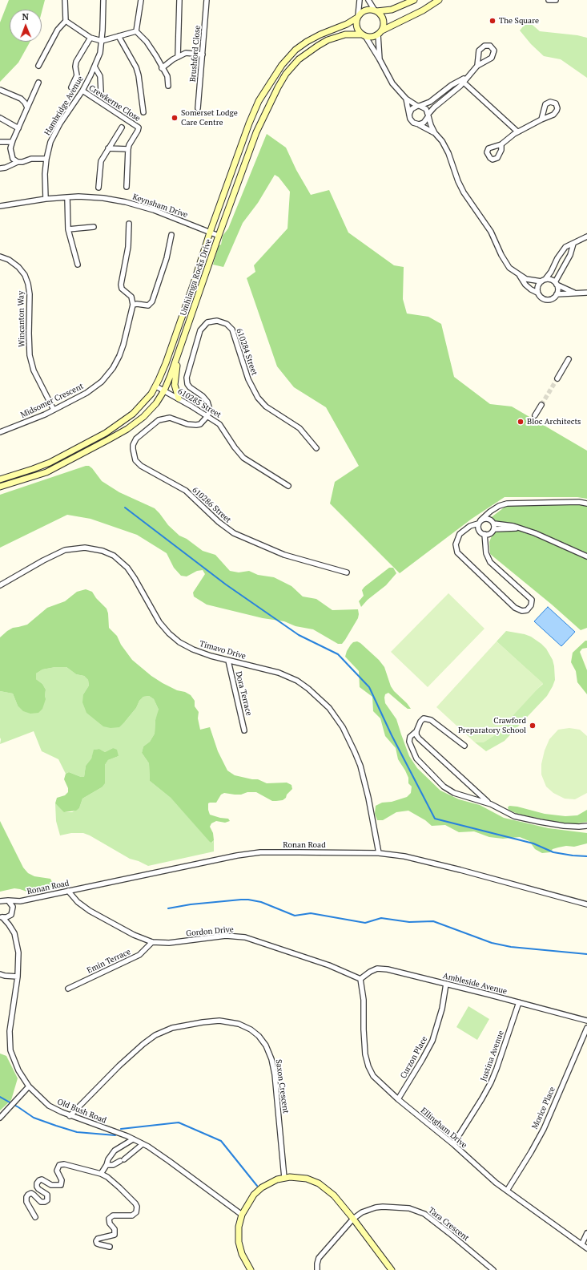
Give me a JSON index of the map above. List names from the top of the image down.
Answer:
{
  "streets": {
    "main road": ["Umhlanga Rocks Drive"],
    "street": [
      "Brushford Close",
      "Crewkerne Close",
      "Hambridge Avenue",
      "Keynsham Drive",
      "Wincanton Way",
      "610284 Street",
      "Midsomer Crescent",
      "610285 Street",
      "610286 Street",
      "Timavo Drive",
      "Dora Terrace",
      "Ronan Road",
      "Gordon Drive",
      "Emin Terrace",
      "Ambleside Avenue",
      "Justina Avenue",
      "Curzon Place",
      "Saxon Crescent",
      "Morice Place",
      "Old Bush Road",
      "Ellingham Drive",
      "Tara Crescent"
    ]
  },
  "crossings": [
    ["Crewkerne Close", "Hambridge Avenue"],
    ["Hambridge Avenue", "Keynsham Drive"],
    ["Keynsham Drive", "Umhlanga Rocks Drive"],
    ["Umhlanga Rocks Drive", "610285 Street"],
    ["Wincanton Way", "Midsomer Crescent"],
    ["610284 Street", "610285 Street"],
    ["610284 Street", "610286 Street"],
    ["610285 Street", "610286 Street"],
    ["Timavo Drive", "Dora Terrace"],
    ["Timavo Drive", "Ronan Road"],
    ["Ronan Road", "Gordon Drive"],
    ["Gordon Drive", "Emin Terrace"],
    ["Gordon Drive", "Ambleside Avenue"],
    ["Gordon Drive", "Ellingham Drive"],
    ["Ambleside Avenue", "Justina Avenue"],
    ["Ambleside Avenue", "Curzon Place"],
    ["Ambleside Avenue", "Ellingham Drive"],
    ["Justina Avenue", "Ellingham Drive"],
    ["Curzon Place", "Ellingham Drive"],
    ["Saxon Crescent", "Old Bush Road"],
    ["Morice Place", "Ellingham Drive"]
  ],
  "places": [
    "The Square",
    "Somerset Lodge Care Centre",
    "Bloc Architects",
    "Crawford Preparatory School"
  ],
  "north": "top"
}
